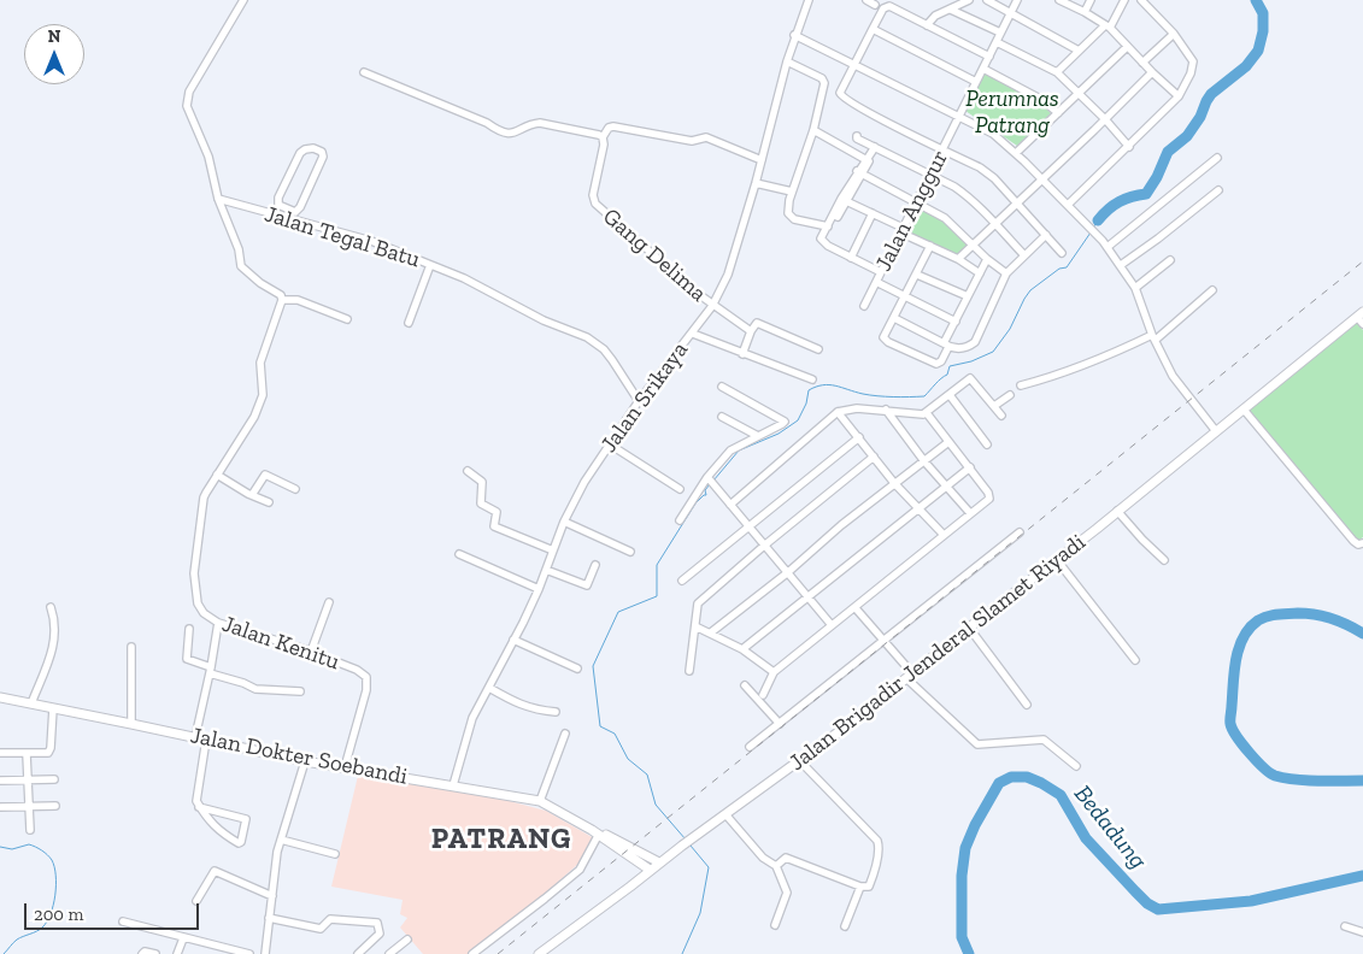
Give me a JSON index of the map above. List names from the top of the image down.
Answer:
{
  "streets": {
    "main road": ["Jalan Brigadir Jenderal Slamet Riyadi", "Jalan Dokter Soebandi"],
    "street": [
      "Jalan Anggur",
      "Jalan Tegal Batu",
      "Gang Delima",
      "Jalan Srikaya",
      "Jalan Kenitu"
    ]
  },
  "crossings": [
    ["Jalan Tegal Batu", "Jalan Srikaya"],
    ["Gang Delima", "Jalan Srikaya"],
    ["Jalan Srikaya", "Jalan Dokter Soebandi"],
    ["Jalan Kenitu", "Jalan Dokter Soebandi"],
    ["Jalan Brigadir Jenderal Slamet Riyadi", "Jalan Dokter Soebandi"]
  ],
  "districts": ["PATRANG"],
  "water": ["Bedadung"],
  "parks": ["Perumnas Patrang"],
  "scale_bar": "200 m",
  "north": "top"
}
